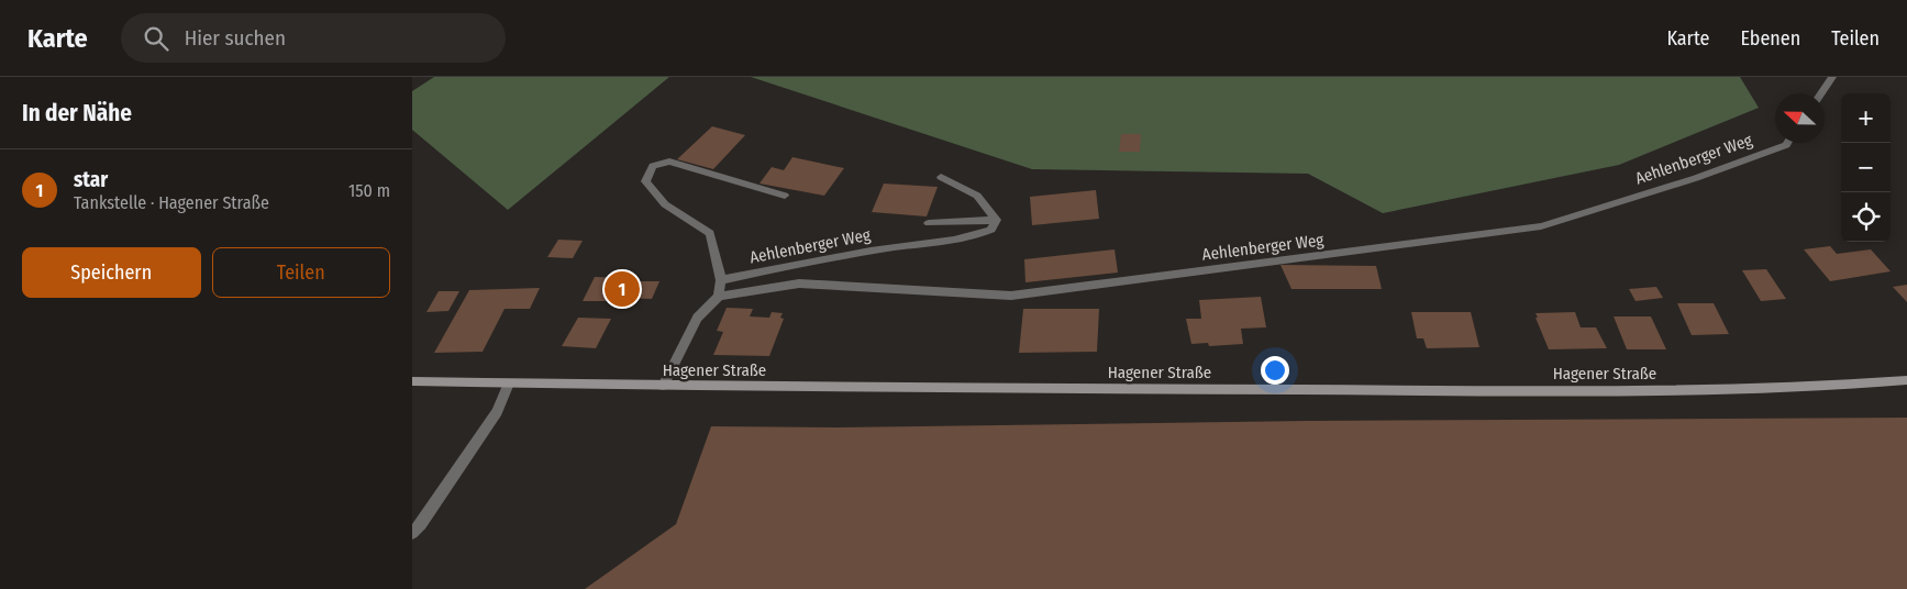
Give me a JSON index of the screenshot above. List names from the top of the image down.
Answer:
{
  "streets": {
    "main road": ["Hagener Straße"],
    "lane": ["Aehlenberger Weg"]
  },
  "north": "left",
  "page": {
    "header": "Karte",
    "search": "Hier suchen",
    "nav": ["Karte", "Ebenen", "Teilen"],
    "heading": "In der Nähe",
    "map_buttons": ["+", "−"],
    "list": [
      {
        "mark": "1",
        "name": "star",
        "note": "Tankstelle · Hagener Straße",
        "value": "150 m"
      }
    ],
    "buttons": ["Speichern", "Teilen"],
    "pins": "1"
  }
}
